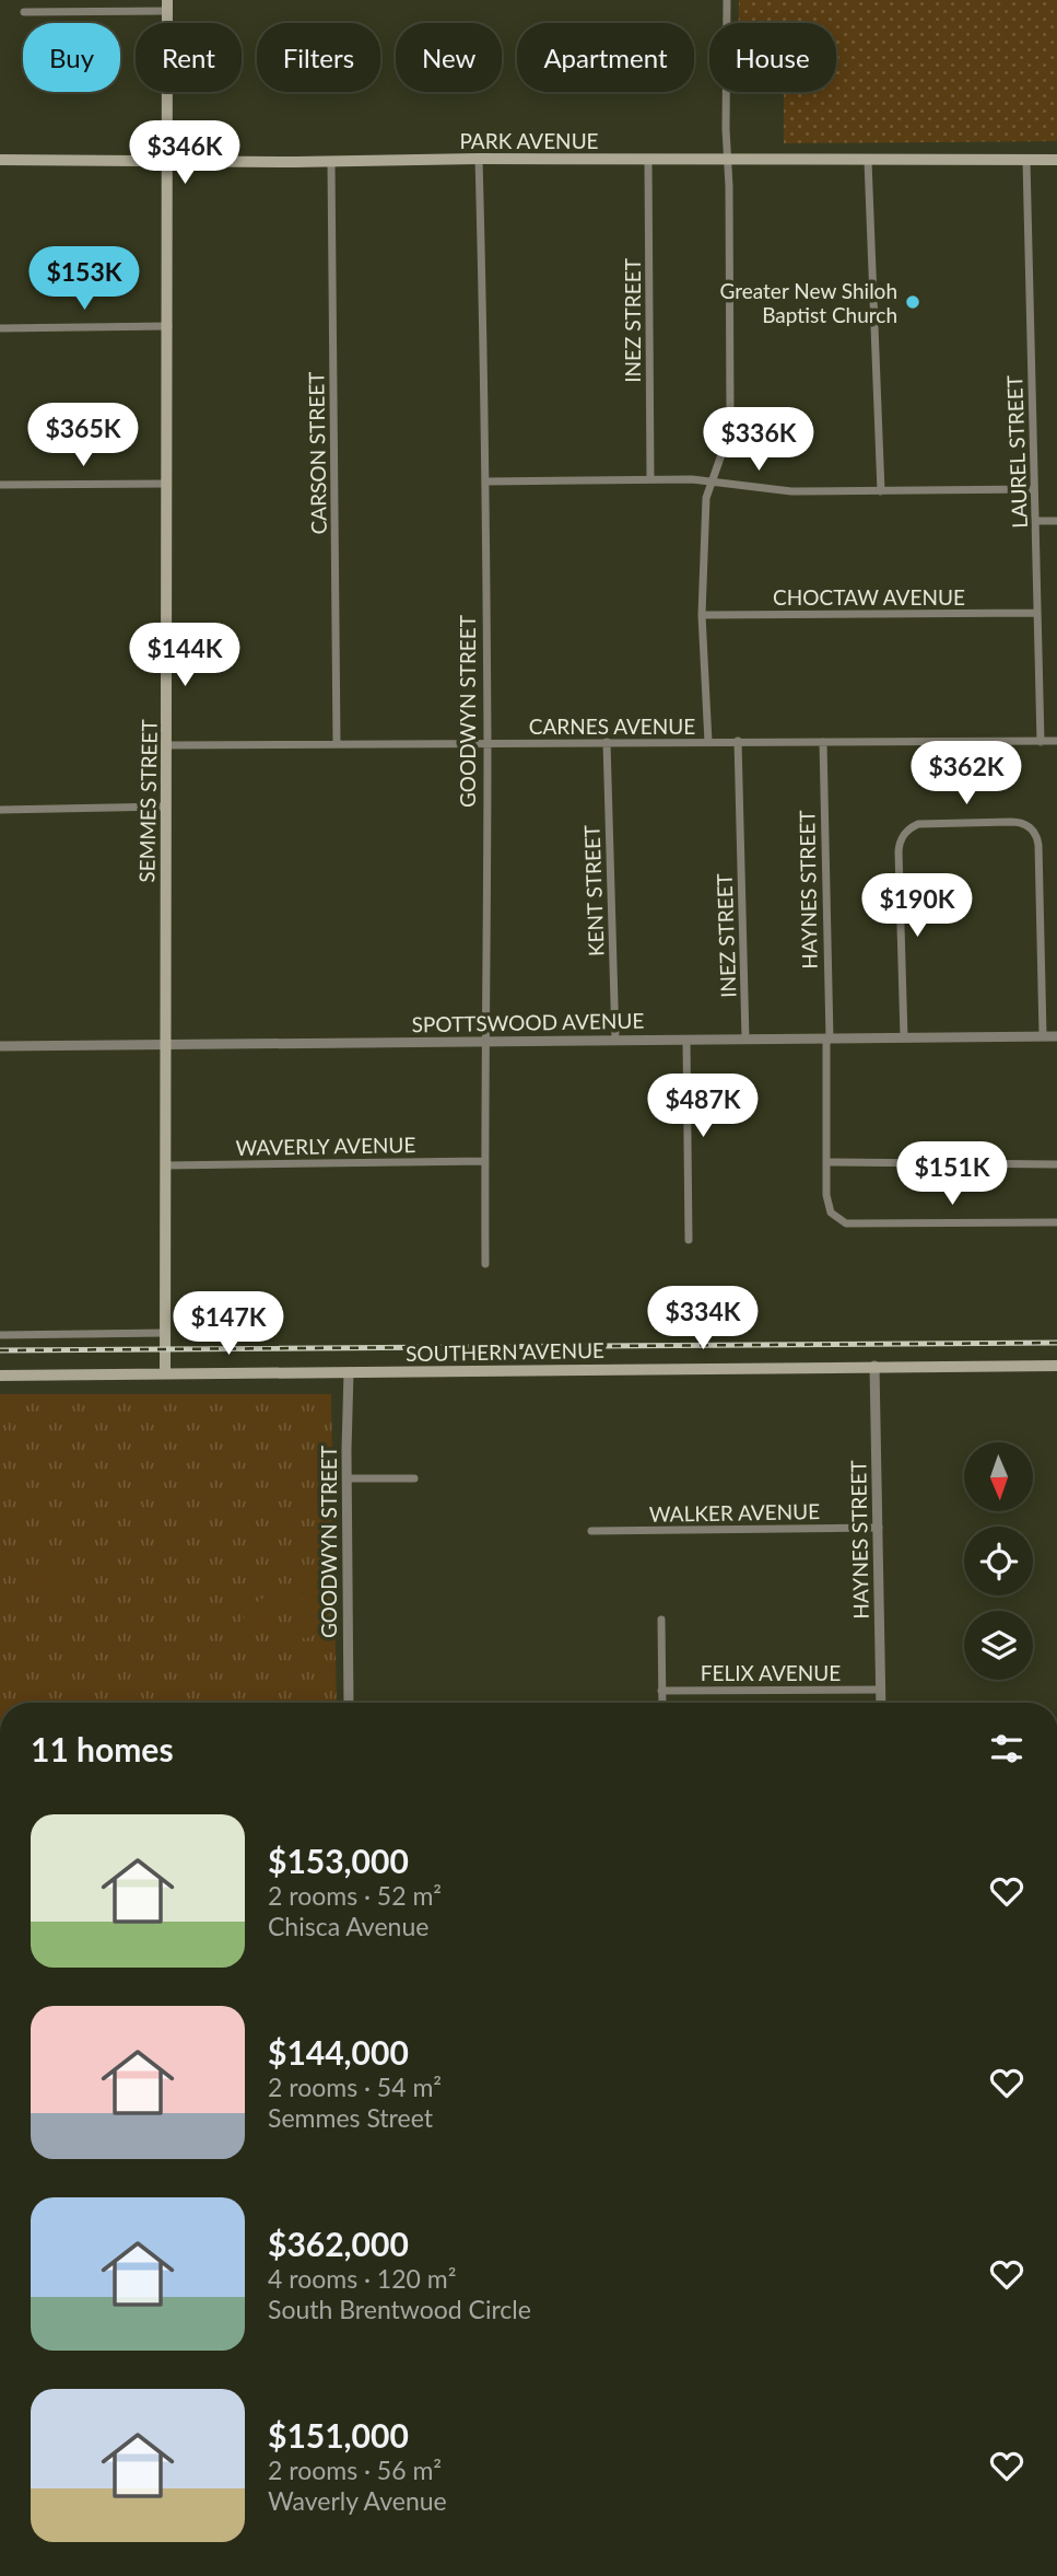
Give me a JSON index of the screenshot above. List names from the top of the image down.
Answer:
{
  "streets": {
    "main road": ["PARK AVENUE", "SEMMES STREET", "SOUTHERN AVENUE"],
    "street": [
      "INEZ STREET",
      "LAUREL STREET",
      "CARSON STREET",
      "CHOCTAW AVENUE",
      "GOODWYN STREET",
      "CARNES AVENUE",
      "HAYNES STREET",
      "KENT STREET",
      "SPOTTSWOOD AVENUE",
      "WAVERLY AVENUE",
      "WALKER AVENUE",
      "FELIX AVENUE"
    ]
  },
  "crossings": [
    ["PARK AVENUE", "INEZ STREET"],
    ["PARK AVENUE", "LAUREL STREET"],
    ["PARK AVENUE", "CARSON STREET"],
    ["PARK AVENUE", "GOODWYN STREET"],
    ["PARK AVENUE", "SEMMES STREET"],
    ["INEZ STREET", "CARNES AVENUE"],
    ["INEZ STREET", "SPOTTSWOOD AVENUE"],
    ["LAUREL STREET", "CHOCTAW AVENUE"],
    ["LAUREL STREET", "CARNES AVENUE"],
    ["CARSON STREET", "CARNES AVENUE"],
    ["GOODWYN STREET", "CARNES AVENUE"],
    ["GOODWYN STREET", "SPOTTSWOOD AVENUE"],
    ["GOODWYN STREET", "WAVERLY AVENUE"],
    ["GOODWYN STREET", "SOUTHERN AVENUE"],
    ["CARNES AVENUE", "SEMMES STREET"],
    ["CARNES AVENUE", "HAYNES STREET"],
    ["CARNES AVENUE", "KENT STREET"],
    ["SEMMES STREET", "SPOTTSWOOD AVENUE"],
    ["SEMMES STREET", "WAVERLY AVENUE"],
    ["SEMMES STREET", "SOUTHERN AVENUE"],
    ["HAYNES STREET", "SPOTTSWOOD AVENUE"],
    ["HAYNES STREET", "SOUTHERN AVENUE"],
    ["HAYNES STREET", "WALKER AVENUE"],
    ["HAYNES STREET", "FELIX AVENUE"],
    ["KENT STREET", "SPOTTSWOOD AVENUE"]
  ],
  "places": ["Greater New Shiloh Baptist Church"],
  "north": "bottom",
  "page": {
    "chip": [
      "Buy",
      "Rent",
      "Filters",
      "New",
      "Apartment",
      "House"
    ],
    "price": [
      "$346K",
      "$153K",
      "$365K",
      "$336K",
      "$144K",
      "$362K",
      "$190K",
      "$487K",
      "$151K",
      "$334K",
      "$147K"
    ],
    "heading": "11 homes",
    "list": [
      {
        "name": "$153,000",
        "note": "2 rooms · 52 m² · Chisca Avenue"
      },
      {
        "name": "$144,000",
        "note": "2 rooms · 54 m² · Semmes Street"
      },
      {
        "name": "$362,000",
        "note": "4 rooms · 120 m² · South Brentwood Circle"
      },
      {
        "name": "$151,000",
        "note": "2 rooms · 56 m² · Waverly Avenue"
      }
    ]
  }
}
